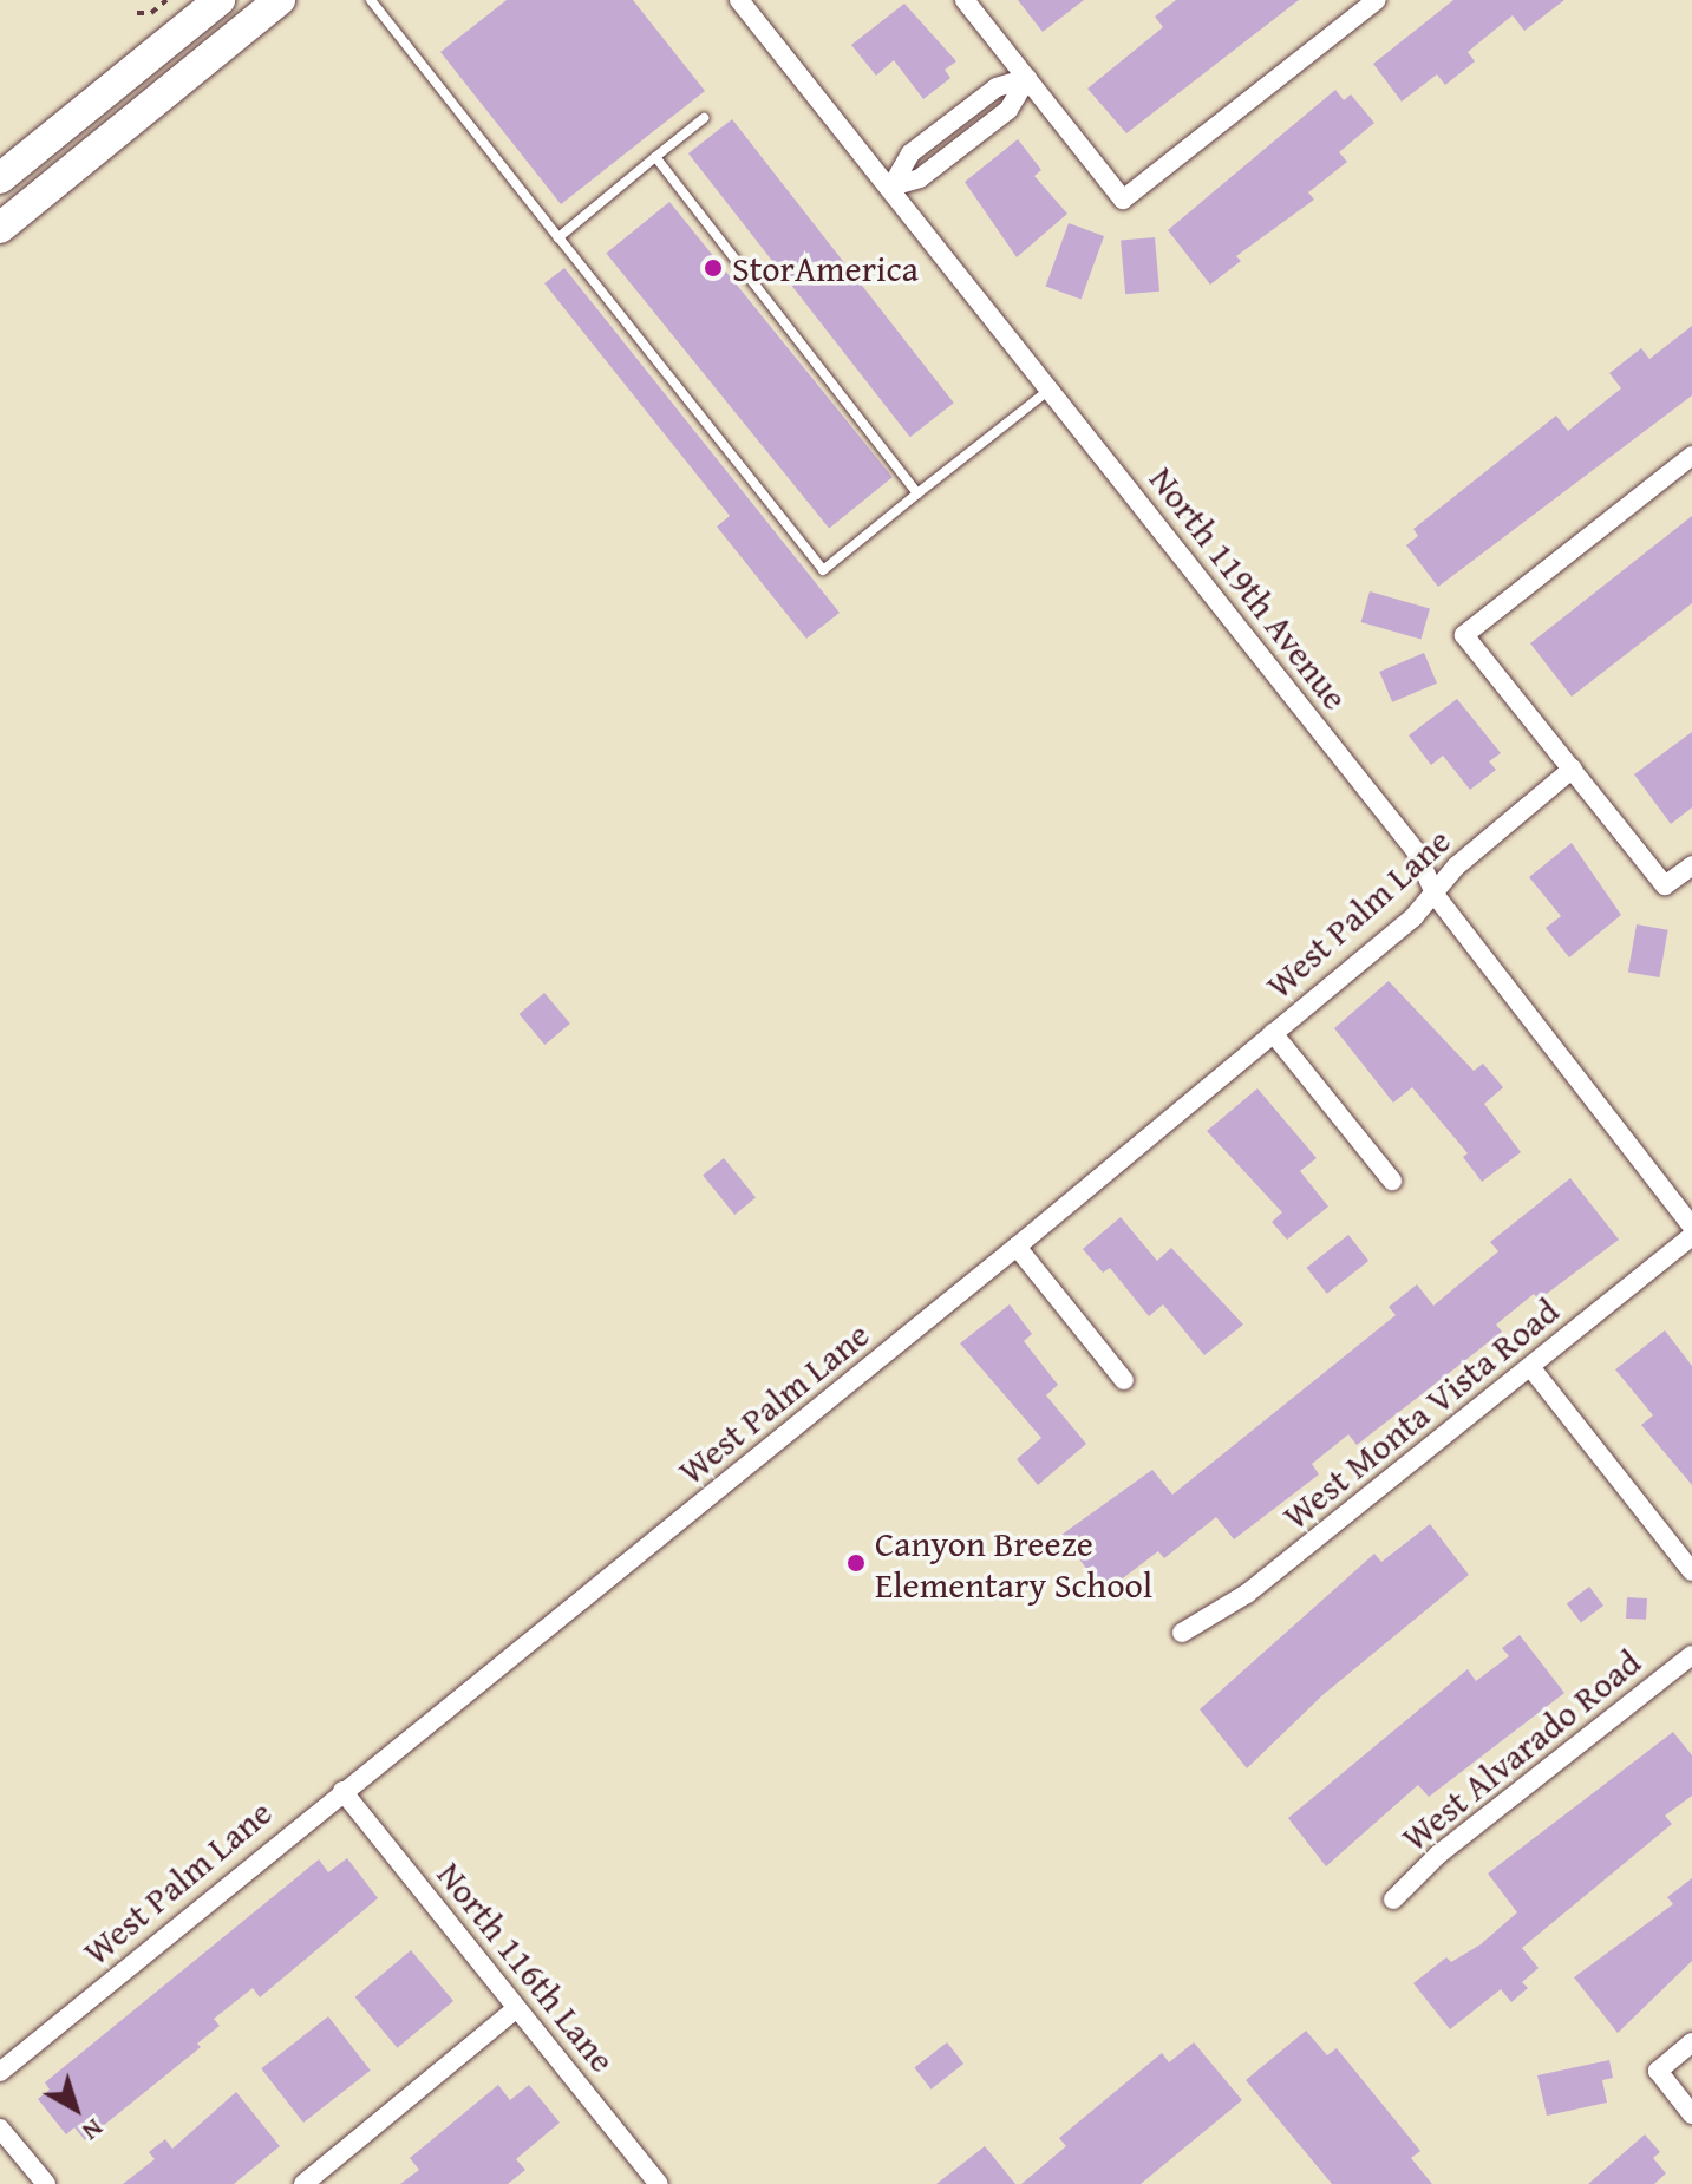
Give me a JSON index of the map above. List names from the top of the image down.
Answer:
{
  "streets": {
    "street": [
      "North 119th Avenue",
      "West Palm Lane",
      "West Monta Vista Road",
      "West Alvarado Road",
      "North 116th Lane"
    ]
  },
  "crossings": [
    ["North 119th Avenue", "West Palm Lane"],
    ["West Palm Lane", "North 116th Lane"]
  ],
  "places": ["StorAmerica", "Canyon Breeze Elementary School"],
  "north": "bottom right"
}
